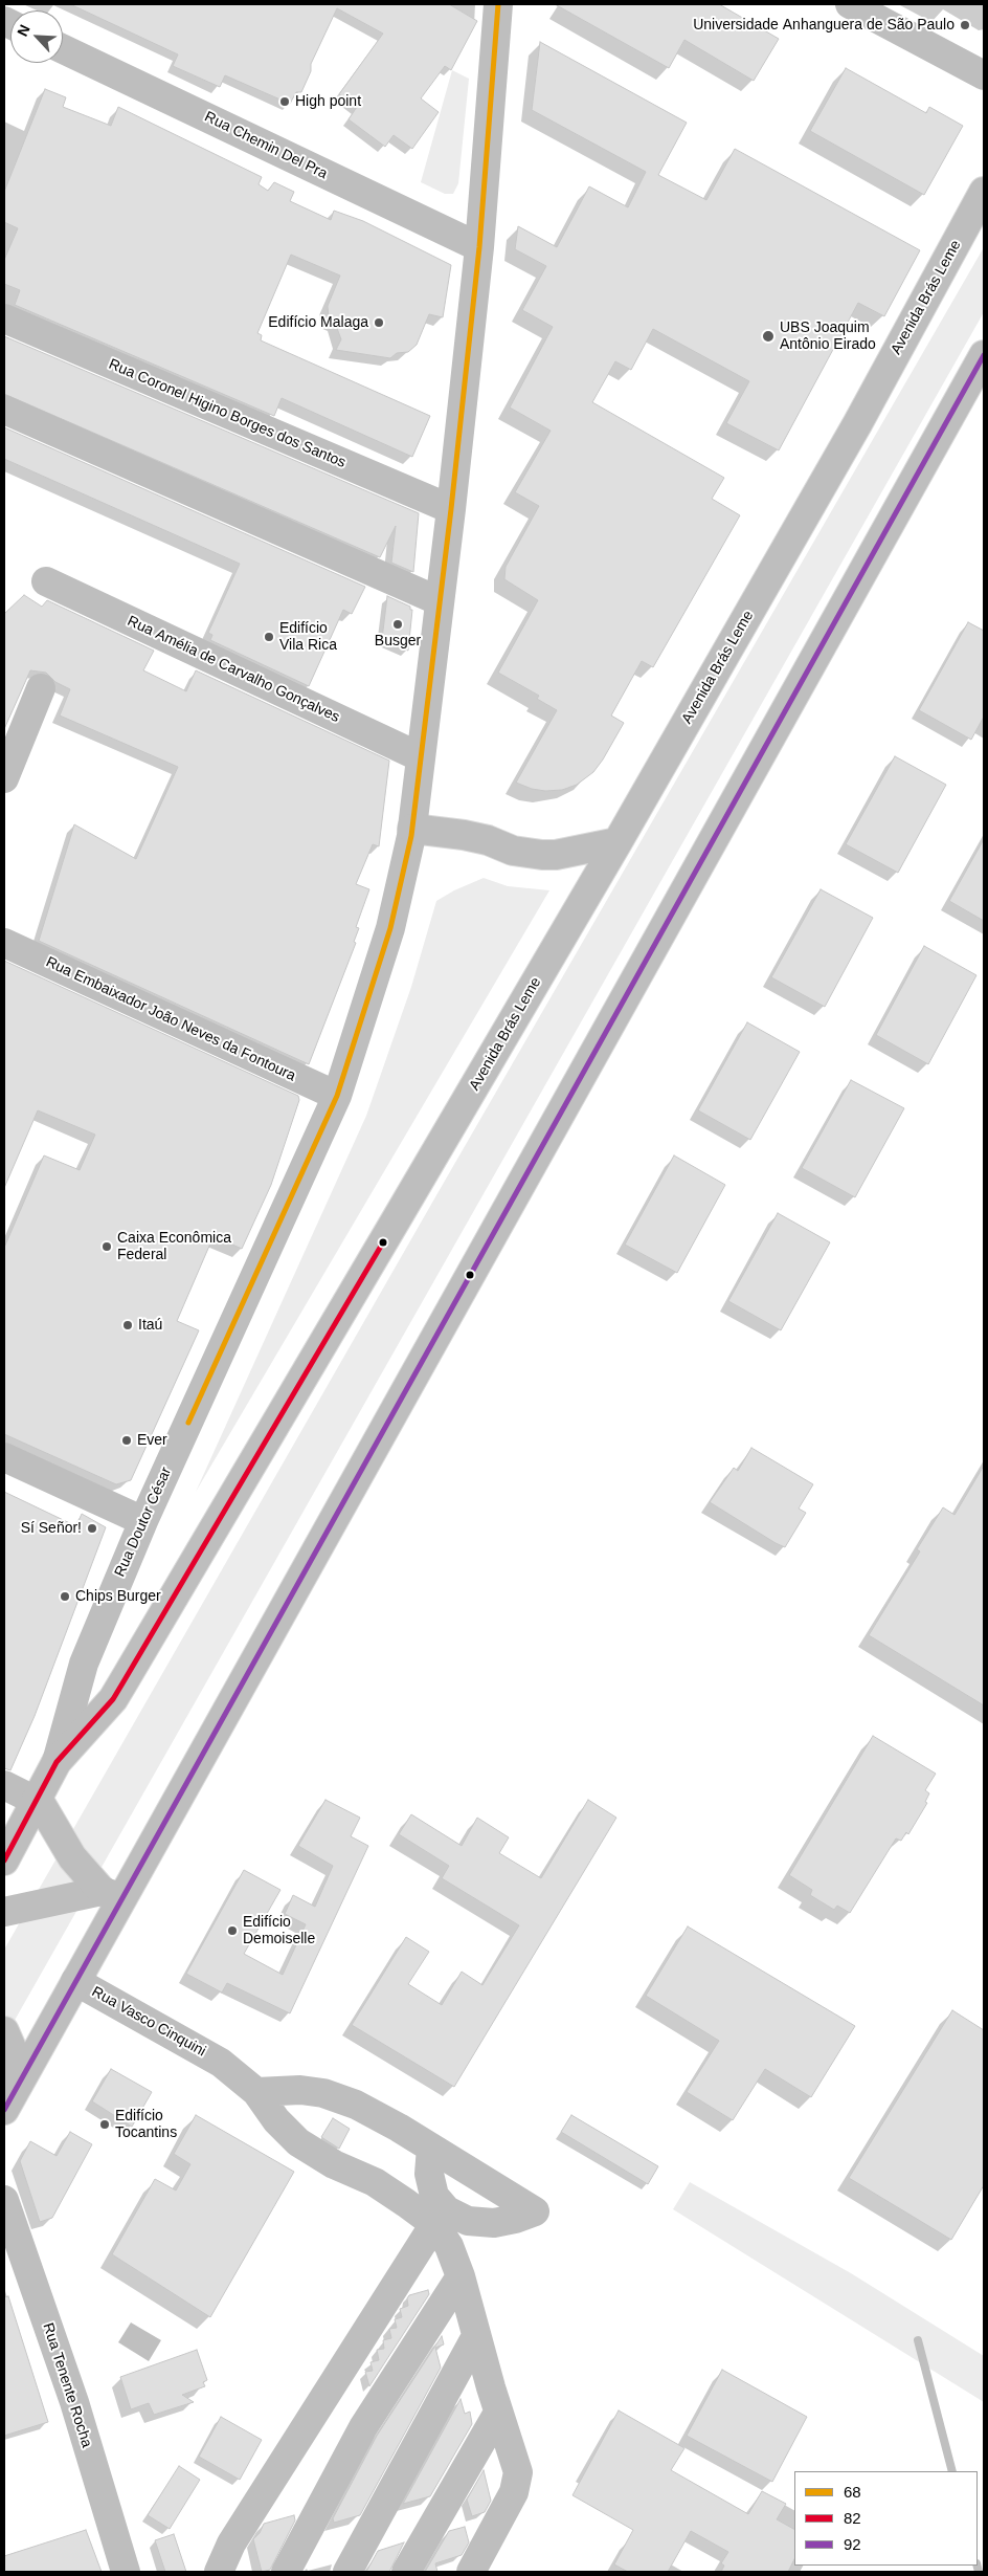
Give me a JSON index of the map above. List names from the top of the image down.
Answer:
{
  "streets": {
    "street": [
      "Rua Chemin Del Pra",
      "Avenida Brás Leme",
      "Rua Coronel Higino Borges dos Santos",
      "Rua Amélia de Carvalho Gonçalves",
      "Rua Embaixador João Neves da Fontoura",
      "Rua Doutor César",
      "Rua Vasco Cinquini",
      "Rua Tenente Rocha"
    ]
  },
  "crossings": [
    ["Rua Chemin Del Pra", "Rua Doutor César"],
    ["Avenida Brás Leme", "Rua Doutor César"],
    ["Rua Coronel Higino Borges dos Santos", "Rua Doutor César"],
    ["Rua Amélia de Carvalho Gonçalves", "Rua Doutor César"],
    ["Rua Embaixador João Neves da Fontoura", "Rua Doutor César"]
  ],
  "places": [
    "Universidade Anhanguera de São Paulo",
    "High point",
    "Edifício Malaga",
    "UBS Joaquim Antônio Eirado",
    "Busger",
    "Edifício Vila Rica",
    "Caixa Econômica Federal",
    "Itaú",
    "Ever",
    "Sí Señor!",
    "Chips Burger",
    "Edifício Demoiselle",
    "Edifício Tocantins"
  ],
  "lines": ["transit line 68", "transit line 92", "transit line 82"],
  "legend": ["68", "82", "92"],
  "north": "top left"
}
